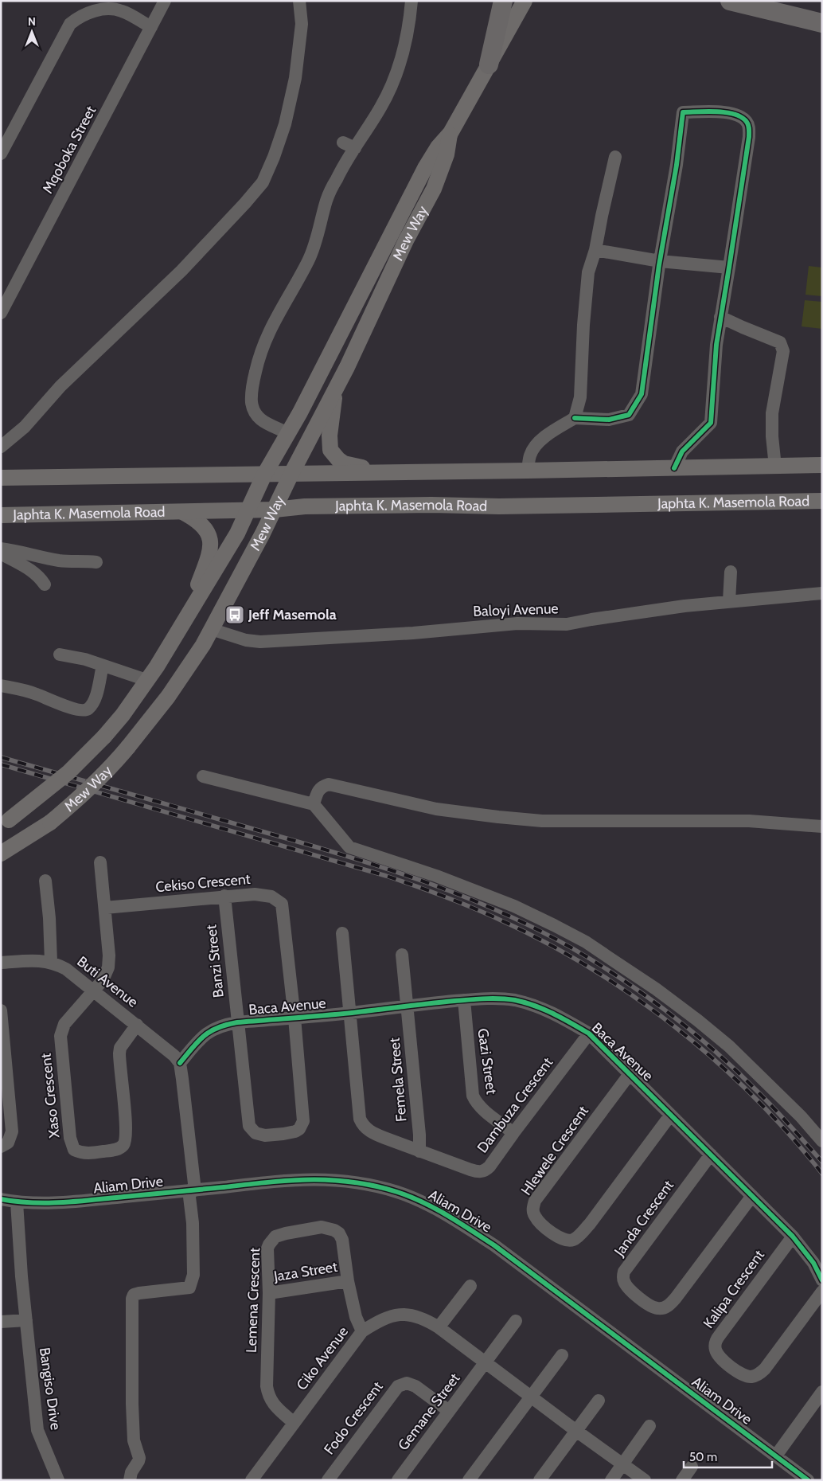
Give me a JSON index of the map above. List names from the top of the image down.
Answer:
{
  "streets": {
    "main road": ["Mew Way", "Japhta K. Masemola Road"],
    "street": [
      "Mqoboka Street",
      "Baloyi Avenue",
      "Cekiso Crescent",
      "Banzi Street",
      "Buti Avenue",
      "Baca Avenue",
      "Gazi Street",
      "Femela Street",
      "Xaso Crescent",
      "Dambuza Crescent",
      "Hlewele Crescent",
      "Aliam Drive",
      "Janda Crescent",
      "Jaza Street",
      "Kalipa Crescent",
      "Lemena Crescent",
      "Ciko Avenue",
      "Bangiso Drive",
      "Gemane Street",
      "Fodo Crescent"
    ]
  },
  "crossings": [
    ["Mew Way", "Japhta K. Masemola Road"],
    ["Mew Way", "Baloyi Avenue"],
    ["Cekiso Crescent", "Banzi Street"],
    ["Cekiso Crescent", "Baca Avenue"],
    ["Banzi Street", "Baca Avenue"],
    ["Buti Avenue", "Baca Avenue"],
    ["Buti Avenue", "Xaso Crescent"],
    ["Baca Avenue", "Gazi Street"],
    ["Baca Avenue", "Femela Street"],
    ["Baca Avenue", "Dambuza Crescent"],
    ["Baca Avenue", "Hlewele Crescent"],
    ["Baca Avenue", "Janda Crescent"],
    ["Baca Avenue", "Kalipa Crescent"],
    ["Gazi Street", "Dambuza Crescent"],
    ["Femela Street", "Dambuza Crescent"],
    ["Aliam Drive", "Bangiso Drive"],
    ["Jaza Street", "Lemena Crescent"],
    ["Lemena Crescent", "Ciko Avenue"],
    ["Ciko Avenue", "Gemane Street"],
    ["Gemane Street", "Fodo Crescent"]
  ],
  "places": {
    "bus stop": ["Jeff Masemola"]
  },
  "scale_bar": "50 m",
  "north": "top"
}
